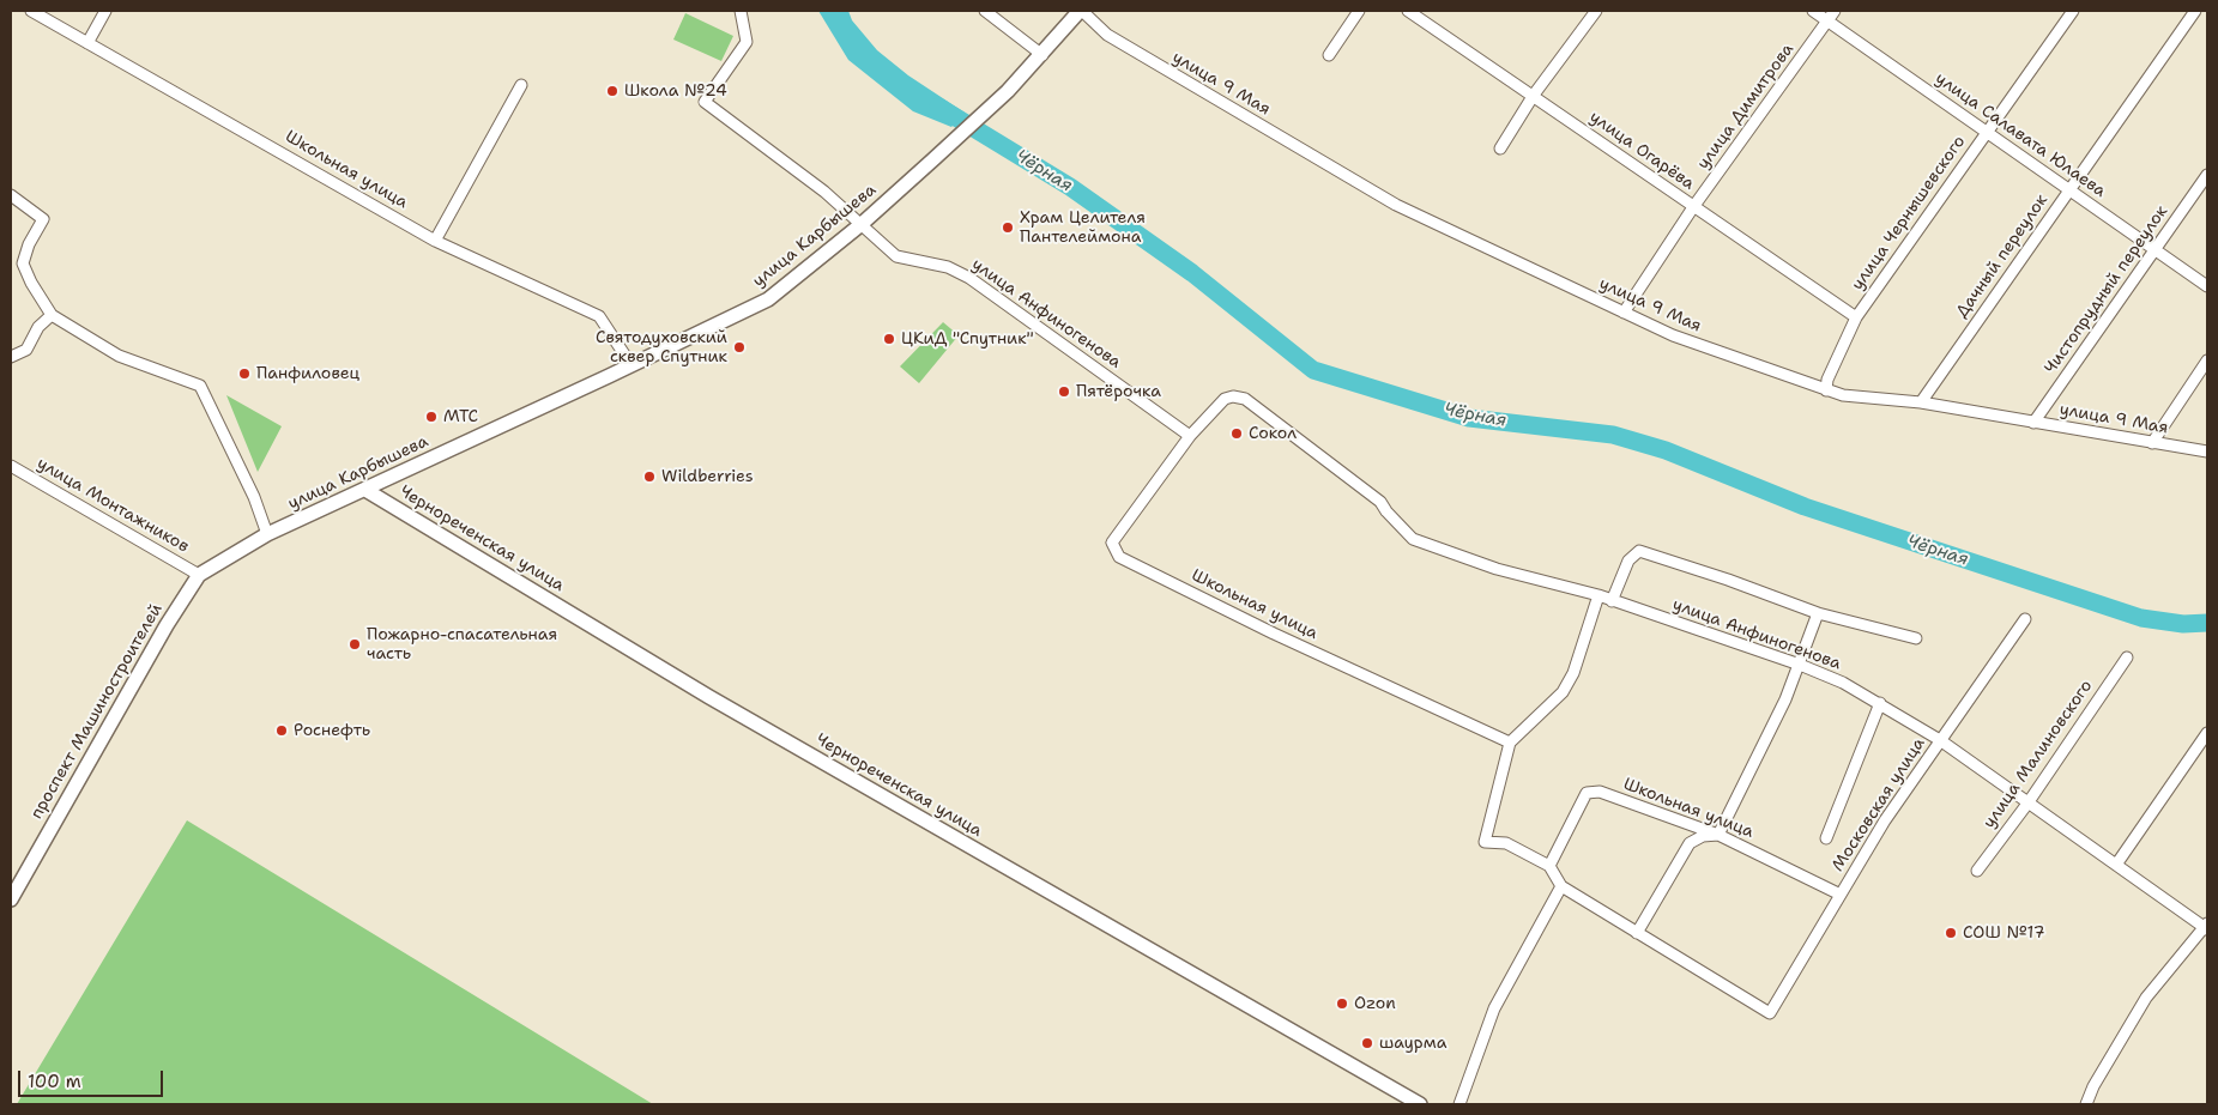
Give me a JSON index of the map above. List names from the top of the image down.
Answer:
{
  "streets": {
    "main road": ["улица Карбышева", "Чернореченская улица", "проспект Машиностроителей"],
    "street": [
      "улица 9 Мая",
      "улица Димитрова",
      "улица Салавата Юлаева",
      "улица Огарёва",
      "Школьная улица",
      "улица Чернышевского",
      "Дачный переулок",
      "Чистопрудный переулок",
      "улица Анфиногенова",
      "улица Монтажников",
      "улица Малиновского",
      "Московская улица"
    ]
  },
  "crossings": [
    ["улица 9 Мая", "улица Димитрова"],
    ["улица 9 Мая", "улица Чернышевского"],
    ["улица 9 Мая", "улица Карбышева"],
    ["улица 9 Мая", "Дачный переулок"],
    ["улица 9 Мая", "Чистопрудный переулок"],
    ["улица Димитрова", "улица Салавата Юлаева"],
    ["улица Димитрова", "улица Огарёва"],
    ["улица Салавата Юлаева", "улица Чернышевского"],
    ["улица Салавата Юлаева", "Дачный переулок"],
    ["улица Салавата Юлаева", "Чистопрудный переулок"],
    ["улица Огарёва", "улица Чернышевского"],
    ["Школьная улица", "улица Карбышева"],
    ["Школьная улица", "улица Анфиногенова"],
    ["Школьная улица", "Московская улица"],
    ["улица Карбышева", "улица Анфиногенова"],
    ["улица Карбышева", "улица Монтажников"],
    ["улица Карбышева", "Чернореченская улица"],
    ["улица Карбышева", "проспект Машиностроителей"],
    ["улица Анфиногенова", "улица Малиновского"],
    ["улица Анфиногенова", "Московская улица"],
    ["улица Монтажников", "проспект Машиностроителей"]
  ],
  "water": ["Чёрная"],
  "places": [
    "Школа №24",
    "Храм Целителя Пантелеймона",
    "ЦКиД \"Спутник\"",
    "Святодуховский сквер Спутник",
    "Панфиловец",
    "Пятёрочка",
    "МТС",
    "Сокол",
    "Wildberries",
    "Пожарно-спасательная часть",
    "Роснефть",
    "СОШ №17",
    "Ozon",
    "шаурма"
  ],
  "scale_bar": "100 m"
}
